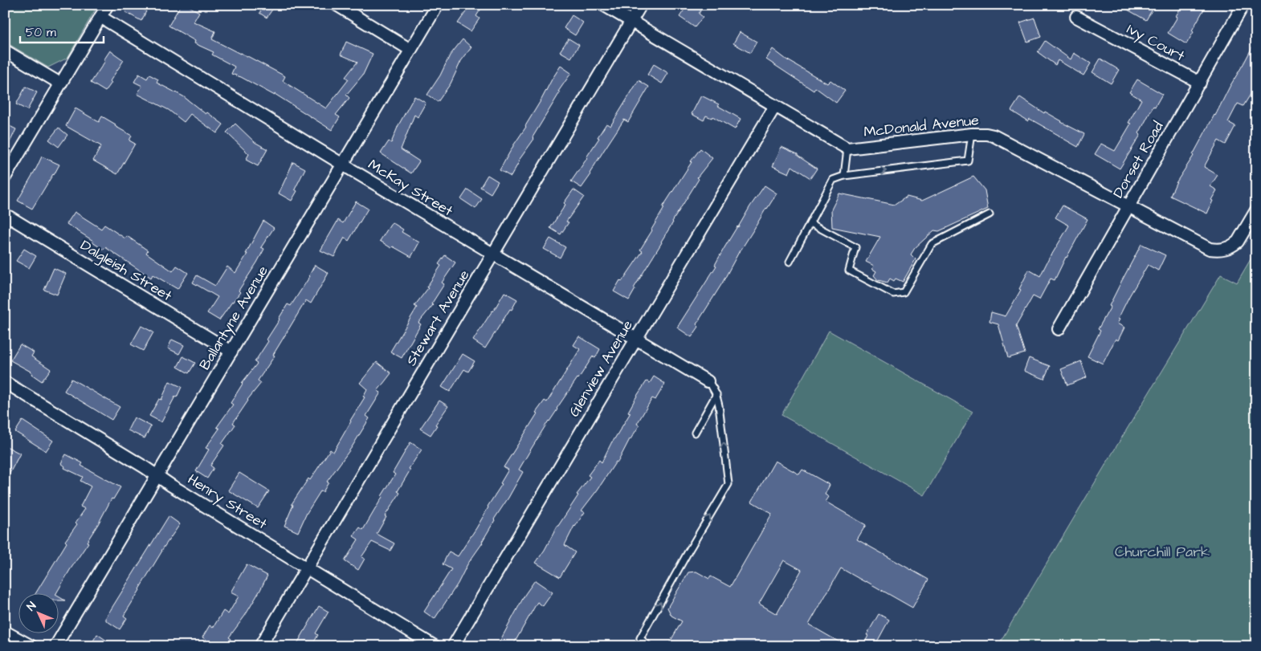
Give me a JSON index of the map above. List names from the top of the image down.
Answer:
{
  "streets": {
    "street": [
      "Ivy Court",
      "McDonald Avenue",
      "Dorset Road",
      "McKay Street",
      "Dalgleish Street",
      "Ballantyne Avenue",
      "Stewart Avenue",
      "Glenview Avenue",
      "Henry Street"
    ]
  },
  "crossings": [
    ["Ivy Court", "Dorset Road"],
    ["McDonald Avenue", "Dorset Road"],
    ["McDonald Avenue", "Stewart Avenue"],
    ["McDonald Avenue", "Glenview Avenue"],
    ["McKay Street", "Ballantyne Avenue"],
    ["McKay Street", "Stewart Avenue"],
    ["McKay Street", "Glenview Avenue"],
    ["Dalgleish Street", "Ballantyne Avenue"],
    ["Ballantyne Avenue", "Henry Street"],
    ["Stewart Avenue", "Henry Street"]
  ],
  "parks": ["Churchill Park"],
  "scale_bar": "50 m",
  "north": "top left"
}
